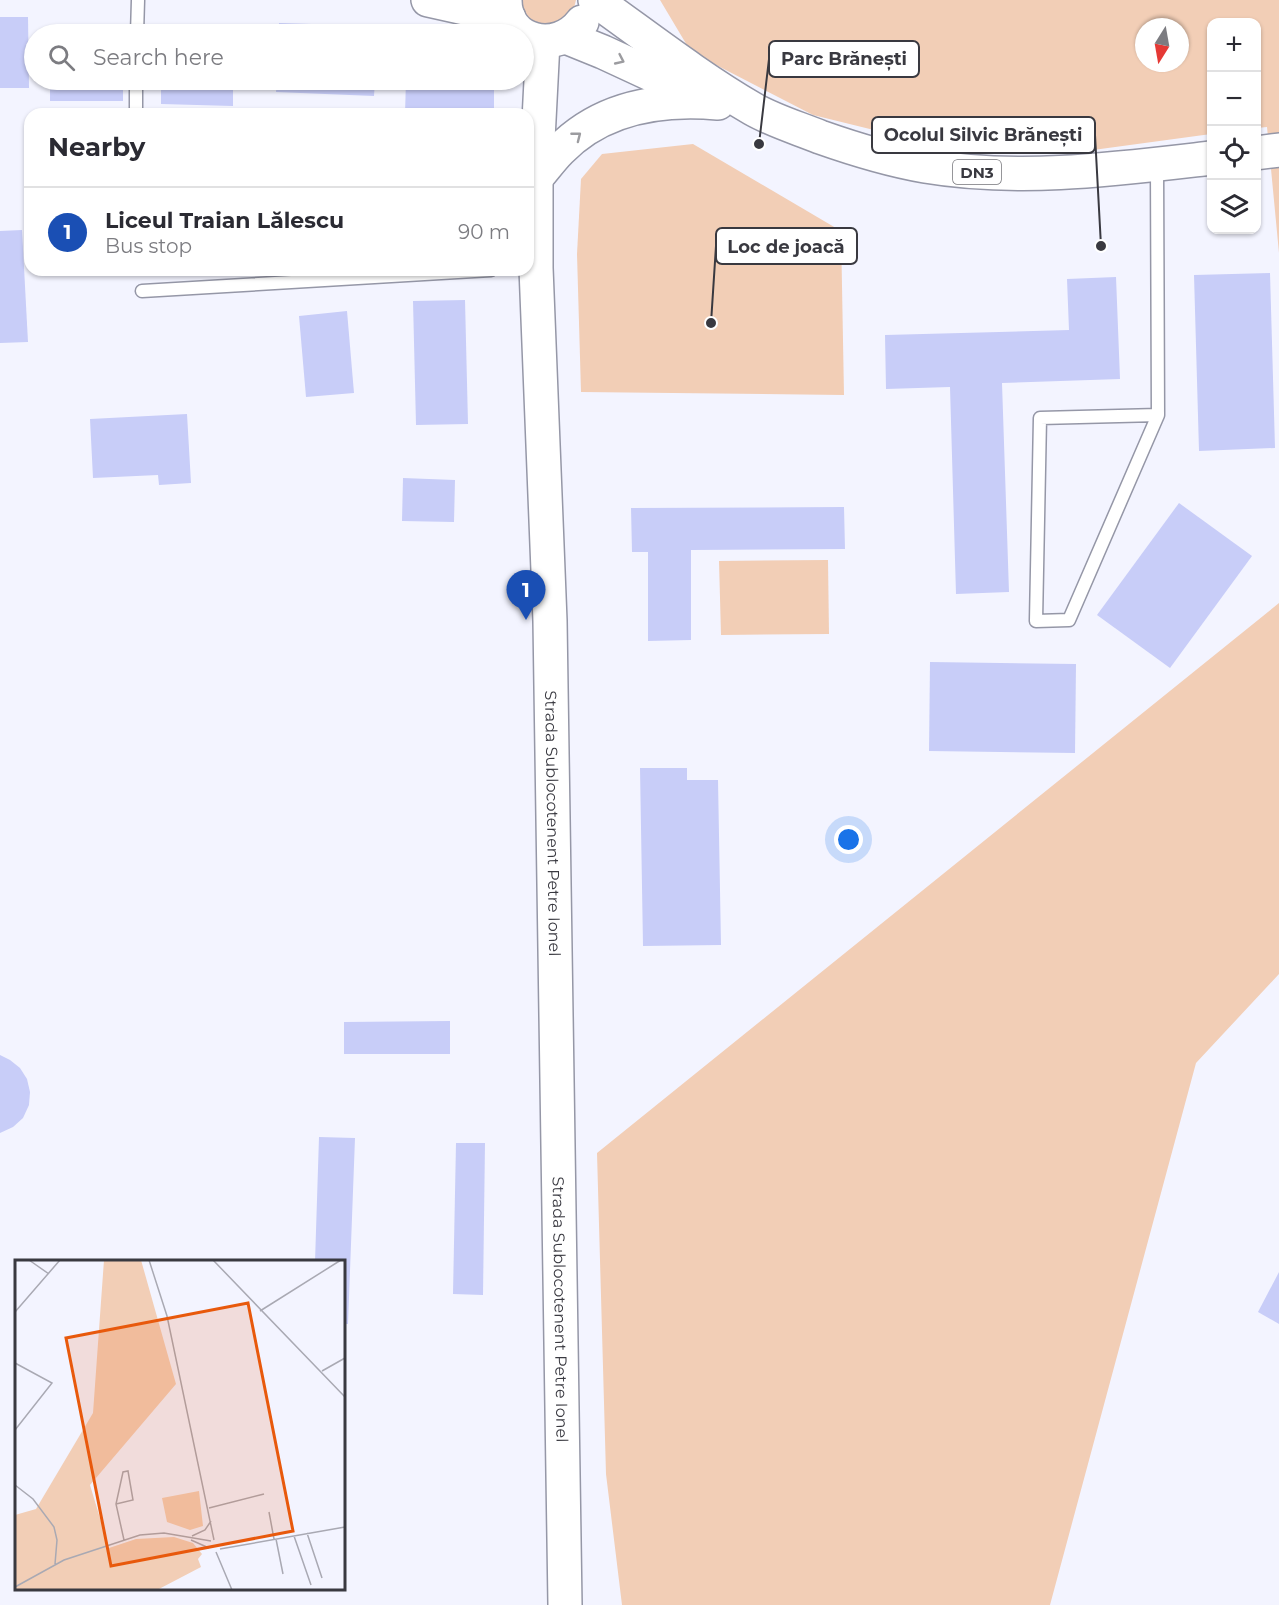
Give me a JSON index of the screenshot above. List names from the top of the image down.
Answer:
{
  "streets": {
    "main road": ["DN3", "Strada Sublocotenent Petre Ionel"]
  },
  "crossings": [
    ["DN3", "Strada Sublocotenent Petre Ionel"]
  ],
  "places": ["Parc Brănești", "Ocolul Silvic Brănești", "Loc de joacă"],
  "north": "bottom",
  "page": {
    "map_buttons": ["+", "−"],
    "search": "Search here",
    "heading": "Nearby",
    "list": [
      {
        "mark": "1",
        "name": "Liceul Traian Lălescu",
        "note": "Bus stop",
        "value": "90 m"
      }
    ],
    "pins": "1"
  }
}
